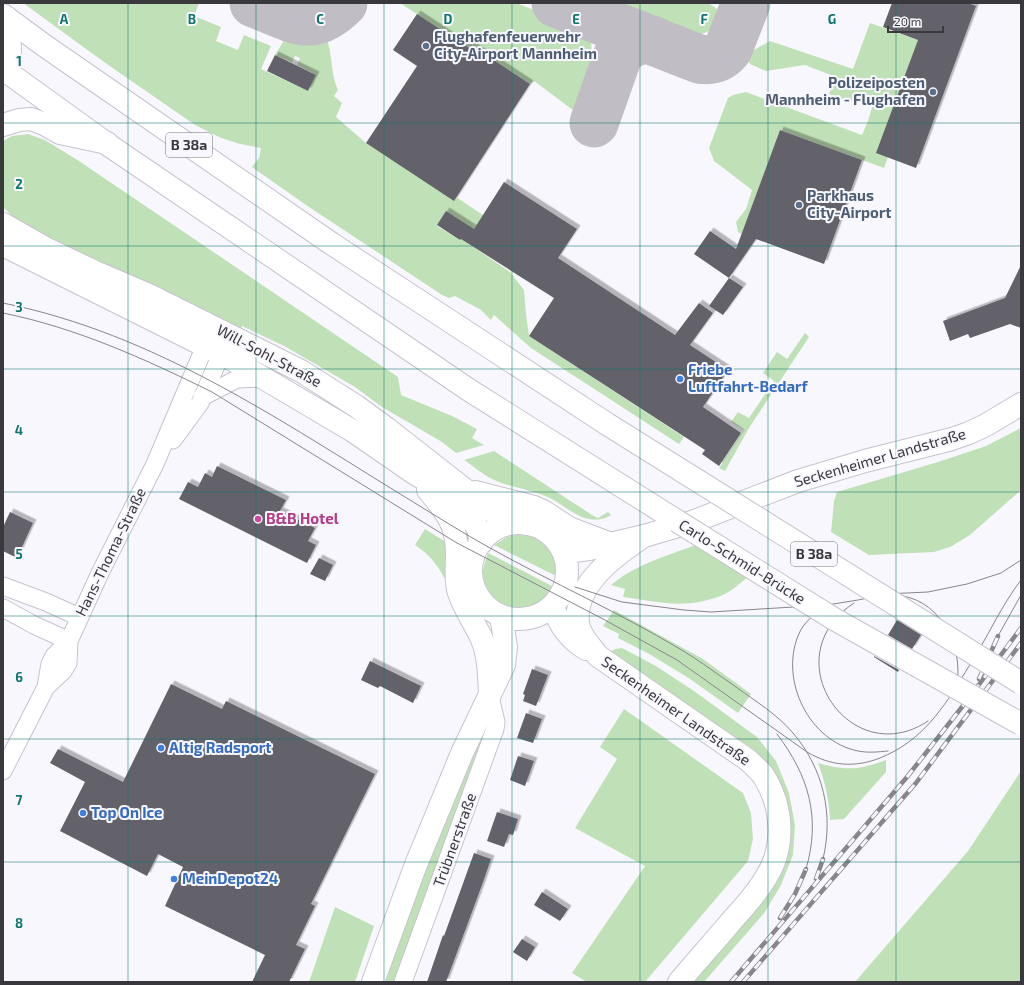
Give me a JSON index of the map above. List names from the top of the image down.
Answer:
{
  "streets": {
    "main road": [
      "B 38a",
      "Will-Sohl-Straße",
      "Seckenheimer Landstraße",
      "Carlo-Schmid-Brücke"
    ],
    "street": ["Hans-Thoma-Straße", "Trübnerstraße"]
  },
  "crossings": [
    ["B 38a", "Carlo-Schmid-Brücke"],
    ["Will-Sohl-Straße", "Seckenheimer Landstraße"],
    ["Will-Sohl-Straße", "Hans-Thoma-Straße"]
  ],
  "places": [
    "Flughafenfeuerwehr City-Airport Mannheim",
    "Polizeiposten Mannheim - Flughafen",
    "Parkhaus City-Airport",
    "Friebe Luftfahrt-Bedarf",
    "B&B Hotel",
    "Altig Radsport",
    "Top On Ice",
    "MeinDepot24"
  ],
  "scale_bar": "20 m",
  "grid": {
    "columns": [
      "A",
      "B",
      "C",
      "D",
      "E",
      "F",
      "G"
    ],
    "rows": [
      "1",
      "2",
      "3",
      "4",
      "5",
      "6",
      "7",
      "8"
    ]
  }
}
